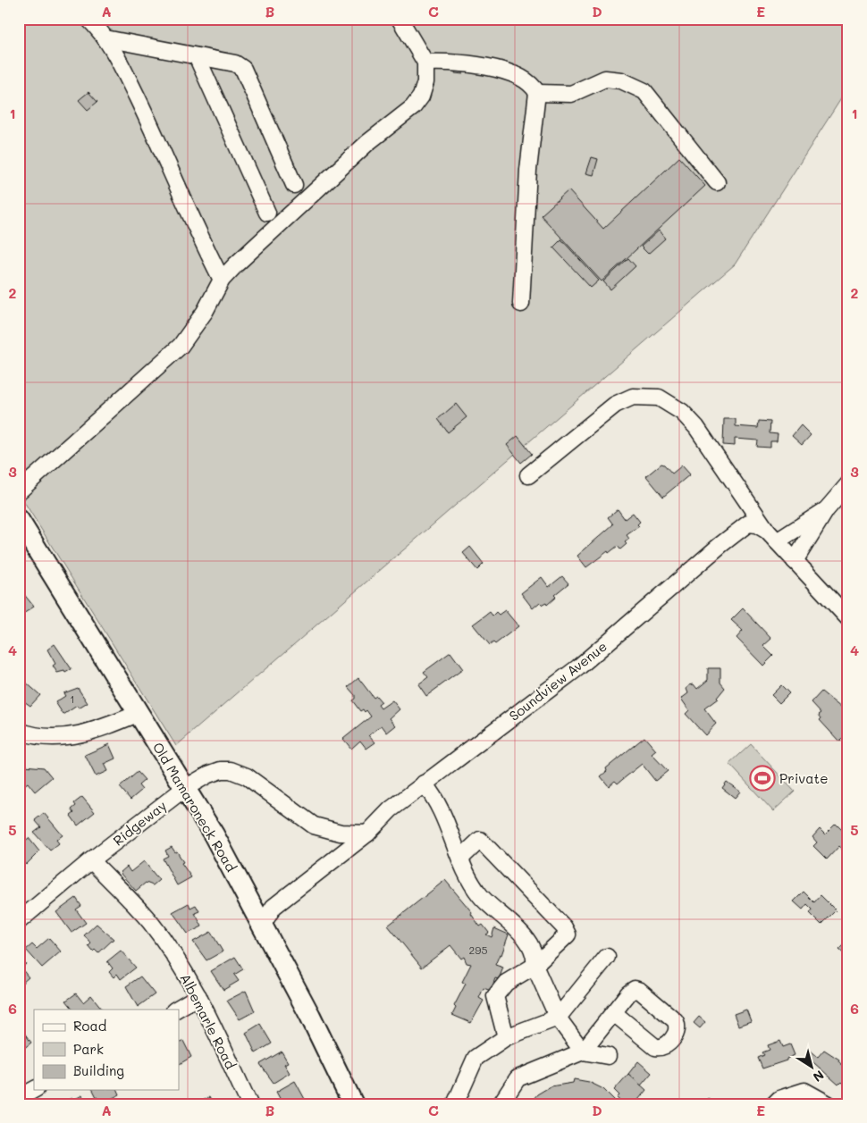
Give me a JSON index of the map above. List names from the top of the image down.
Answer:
{
  "streets": {
    "main road": ["Old Mamaroneck Road"],
    "street": ["Soundview Avenue", "Ridgeway", "Albemarle Road"]
  },
  "crossings": [
    ["Soundview Avenue", "Old Mamaroneck Road"],
    ["Soundview Avenue", "Ridgeway"],
    ["Old Mamaroneck Road", "Ridgeway"],
    ["Ridgeway", "Albemarle Road"]
  ],
  "places": {
    "sports": ["Private"]
  },
  "house_numbers": ["1", "295"],
  "legend": ["Road", "Park", "Building"],
  "north": "bottom right",
  "grid": {
    "columns": [
      "A",
      "B",
      "C",
      "D",
      "E"
    ],
    "rows": [
      "1",
      "2",
      "3",
      "4",
      "5",
      "6"
    ]
  }
}
